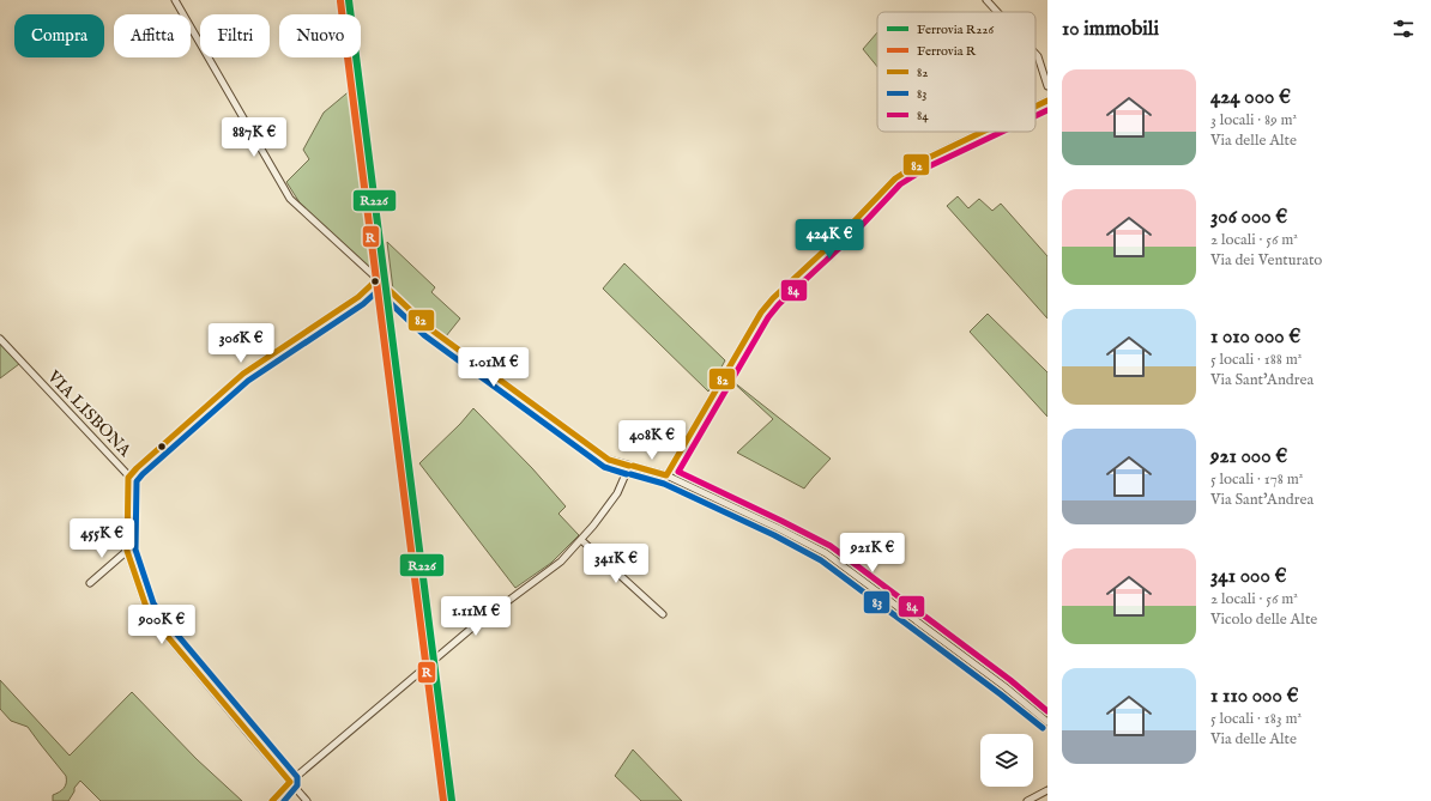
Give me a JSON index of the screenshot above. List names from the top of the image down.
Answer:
{
  "streets": {
    "street": ["VIA LISBONA"]
  },
  "lines": [
    "rail line R226",
    "rail line R",
    "transit line 82",
    "transit line 84",
    "transit line 83"
  ],
  "legend": [
    "Ferrovia R226",
    "Ferrovia R",
    "82",
    "83",
    "84"
  ],
  "page": {
    "heading": "10 immobili",
    "chip": [
      "Compra",
      "Affitta",
      "Filtri",
      "Nuovo"
    ],
    "list": [
      {
        "name": "424 000 €",
        "note": "3 locali · 89 m² · Via delle Alte"
      },
      {
        "name": "306 000 €",
        "note": "2 locali · 56 m² · Via dei Venturato"
      },
      {
        "name": "1 010 000 €",
        "note": "5 locali · 188 m² · Via Sant'Andrea"
      },
      {
        "name": "921 000 €",
        "note": "5 locali · 178 m² · Via Sant'Andrea"
      },
      {
        "name": "341 000 €",
        "note": "2 locali · 56 m² · Vicolo delle Alte"
      },
      {
        "name": "1 110 000 €",
        "note": "5 locali · 183 m² · Via delle Alte"
      }
    ],
    "price": [
      "887K €",
      "424K €",
      "306K €",
      "1.01M €",
      "408K €",
      "455K €",
      "921K €",
      "341K €",
      "1.11M €",
      "900K €"
    ]
  }
}
